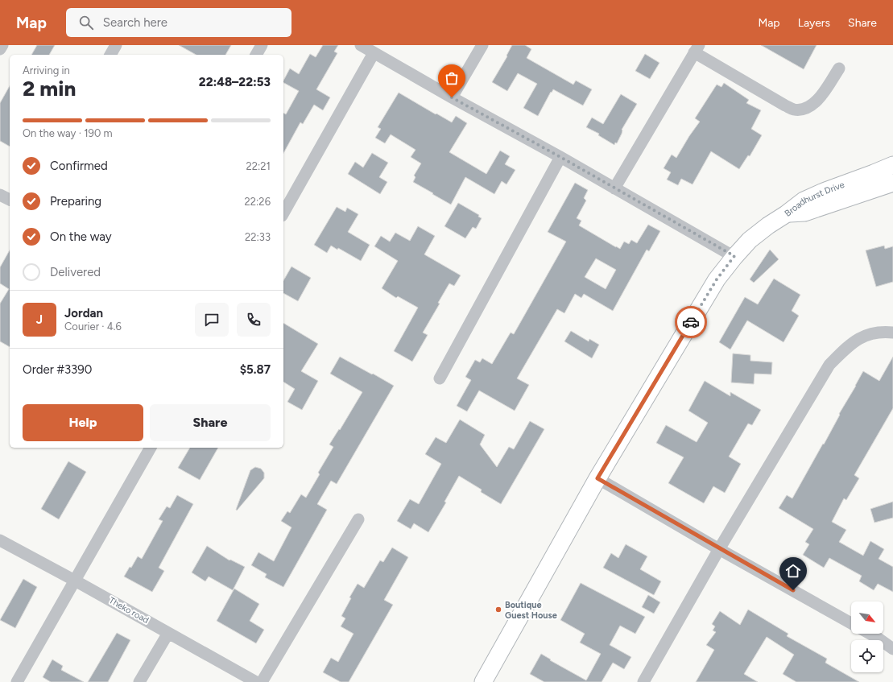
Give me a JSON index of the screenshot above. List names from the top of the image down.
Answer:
{
  "streets": {
    "street": ["Broadhurst Drive", "Theko road"]
  },
  "places": ["Boutique Guest House"],
  "north": "bottom right",
  "page": {
    "header": "Map",
    "search": "Search here",
    "nav": ["Map", "Layers", "Share"],
    "heading": ["2 min", "Arriving in", "22:48–22:53"],
    "panel": [
      "Jordan",
      "Courier · 4.6",
      "Order #3390",
      "$5.87"
    ],
    "bar": "On the way · 190 m",
    "list": [
      ["Confirmed", "22:21"],
      ["Preparing", "22:26"],
      ["On the way", "22:33"],
      "Delivered"
    ],
    "round": "J",
    "buttons": ["Help", "Share"]
  }
}
